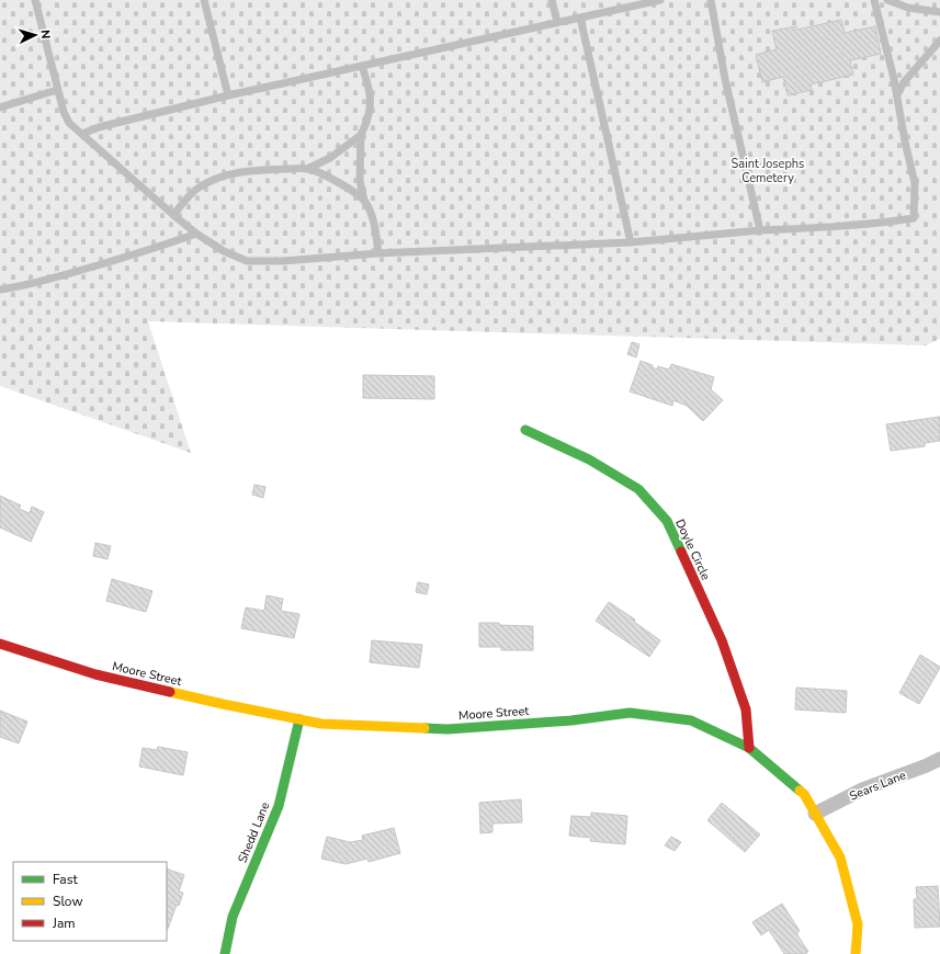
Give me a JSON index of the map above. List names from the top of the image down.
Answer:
{
  "streets": {
    "street": [
      "Doyle Circle",
      "Moore Street",
      "Sears Lane",
      "Shedd Lane"
    ]
  },
  "crossings": [
    ["Doyle Circle", "Moore Street"],
    ["Moore Street", "Sears Lane"],
    ["Moore Street", "Shedd Lane"]
  ],
  "parks": ["Saint Josephs Cemetery"],
  "legend": ["Fast", "Slow", "Jam"],
  "north": "right"
}
